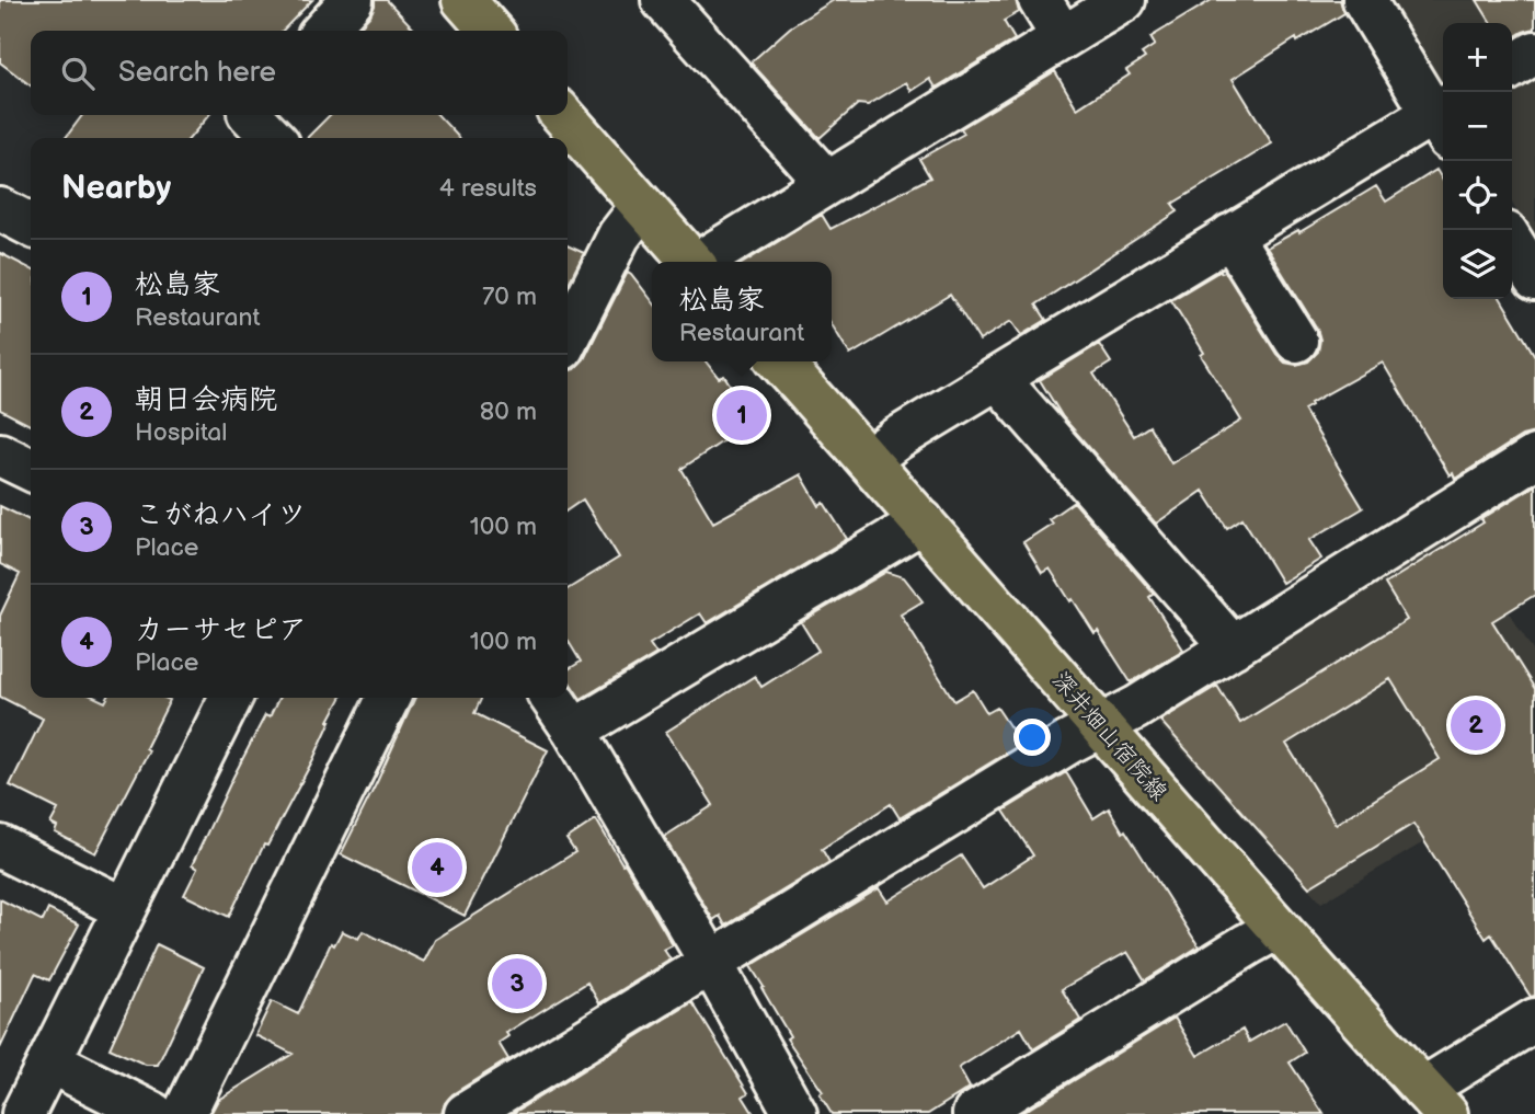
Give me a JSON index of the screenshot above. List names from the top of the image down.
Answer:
{
  "streets": {
    "main road": ["深井畑山宿院線"]
  },
  "page": {
    "map_buttons": ["+", "−"],
    "search": "Search here",
    "heading": ["Nearby", "4 results"],
    "list": [
      {
        "mark": "1",
        "name": "松島家",
        "note": "Restaurant",
        "value": "70 m"
      },
      {
        "mark": "2",
        "name": "朝日会病院",
        "note": "Hospital",
        "value": "80 m"
      },
      {
        "mark": "3",
        "name": "こがねハイツ",
        "note": "Place",
        "value": "100 m"
      },
      {
        "mark": "4",
        "name": "カーサセピア",
        "note": "Place",
        "value": "100 m"
      }
    ],
    "popup": ["松島家", "Restaurant"],
    "pins": [
      "1",
      "2",
      "4",
      "3"
    ]
  }
}
